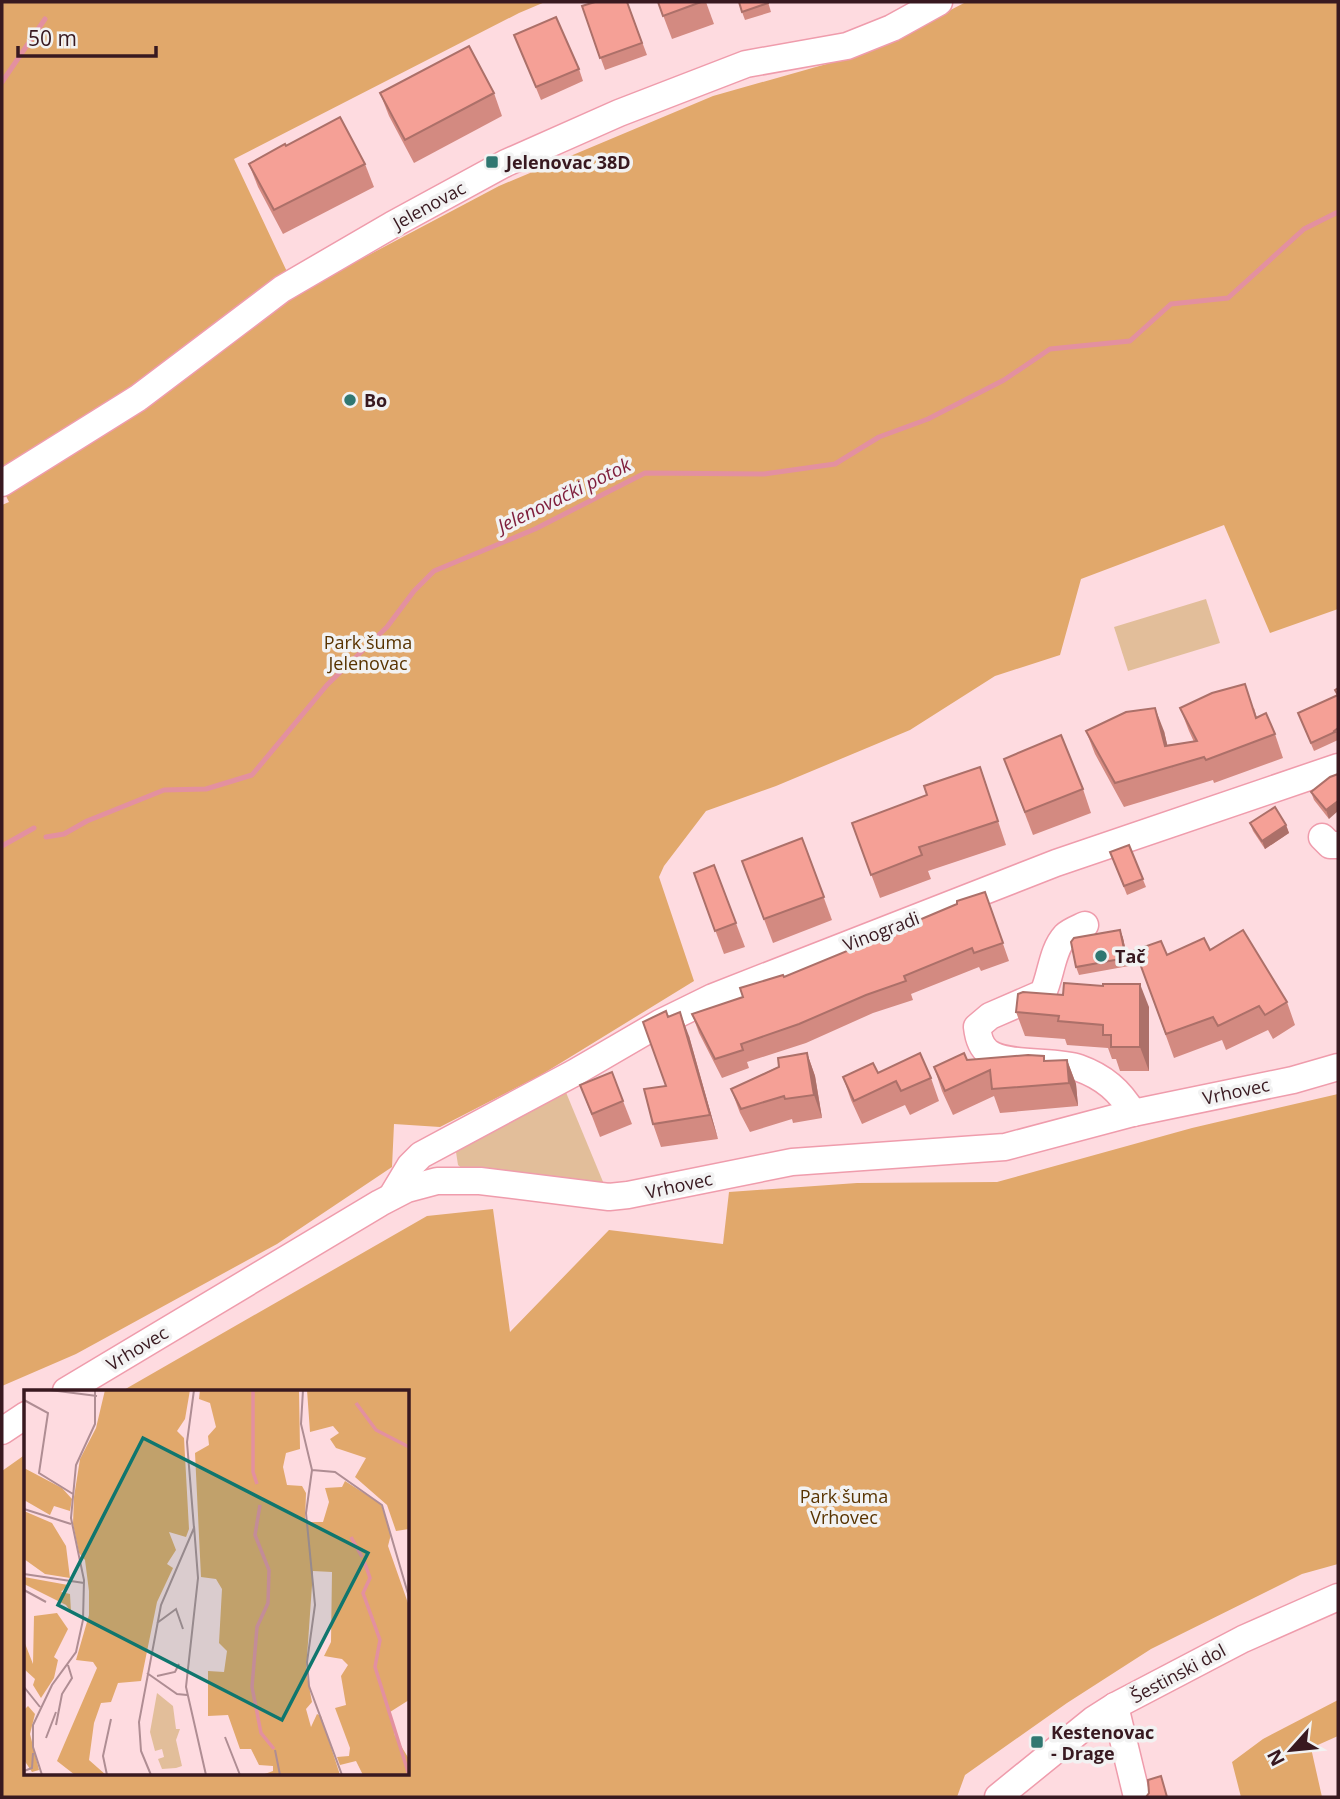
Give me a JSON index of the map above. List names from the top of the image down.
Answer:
{
  "streets": {
    "street": [
      "Jelenovac",
      "Vinogradi",
      "Vrhovec",
      "Šestinski dol"
    ]
  },
  "crossings": [
    ["Vinogradi", "Vrhovec"]
  ],
  "water": ["Jelenovački potok"],
  "parks": ["Park šuma Jelenovac", "Park šuma Vrhovec"],
  "places": {
    "transit": ["Jelenovac 38D", "Kestenovac - Drage"],
    "other": ["Bo", "Tač"]
  },
  "scale_bar": "50 m",
  "north": "bottom left"
}
